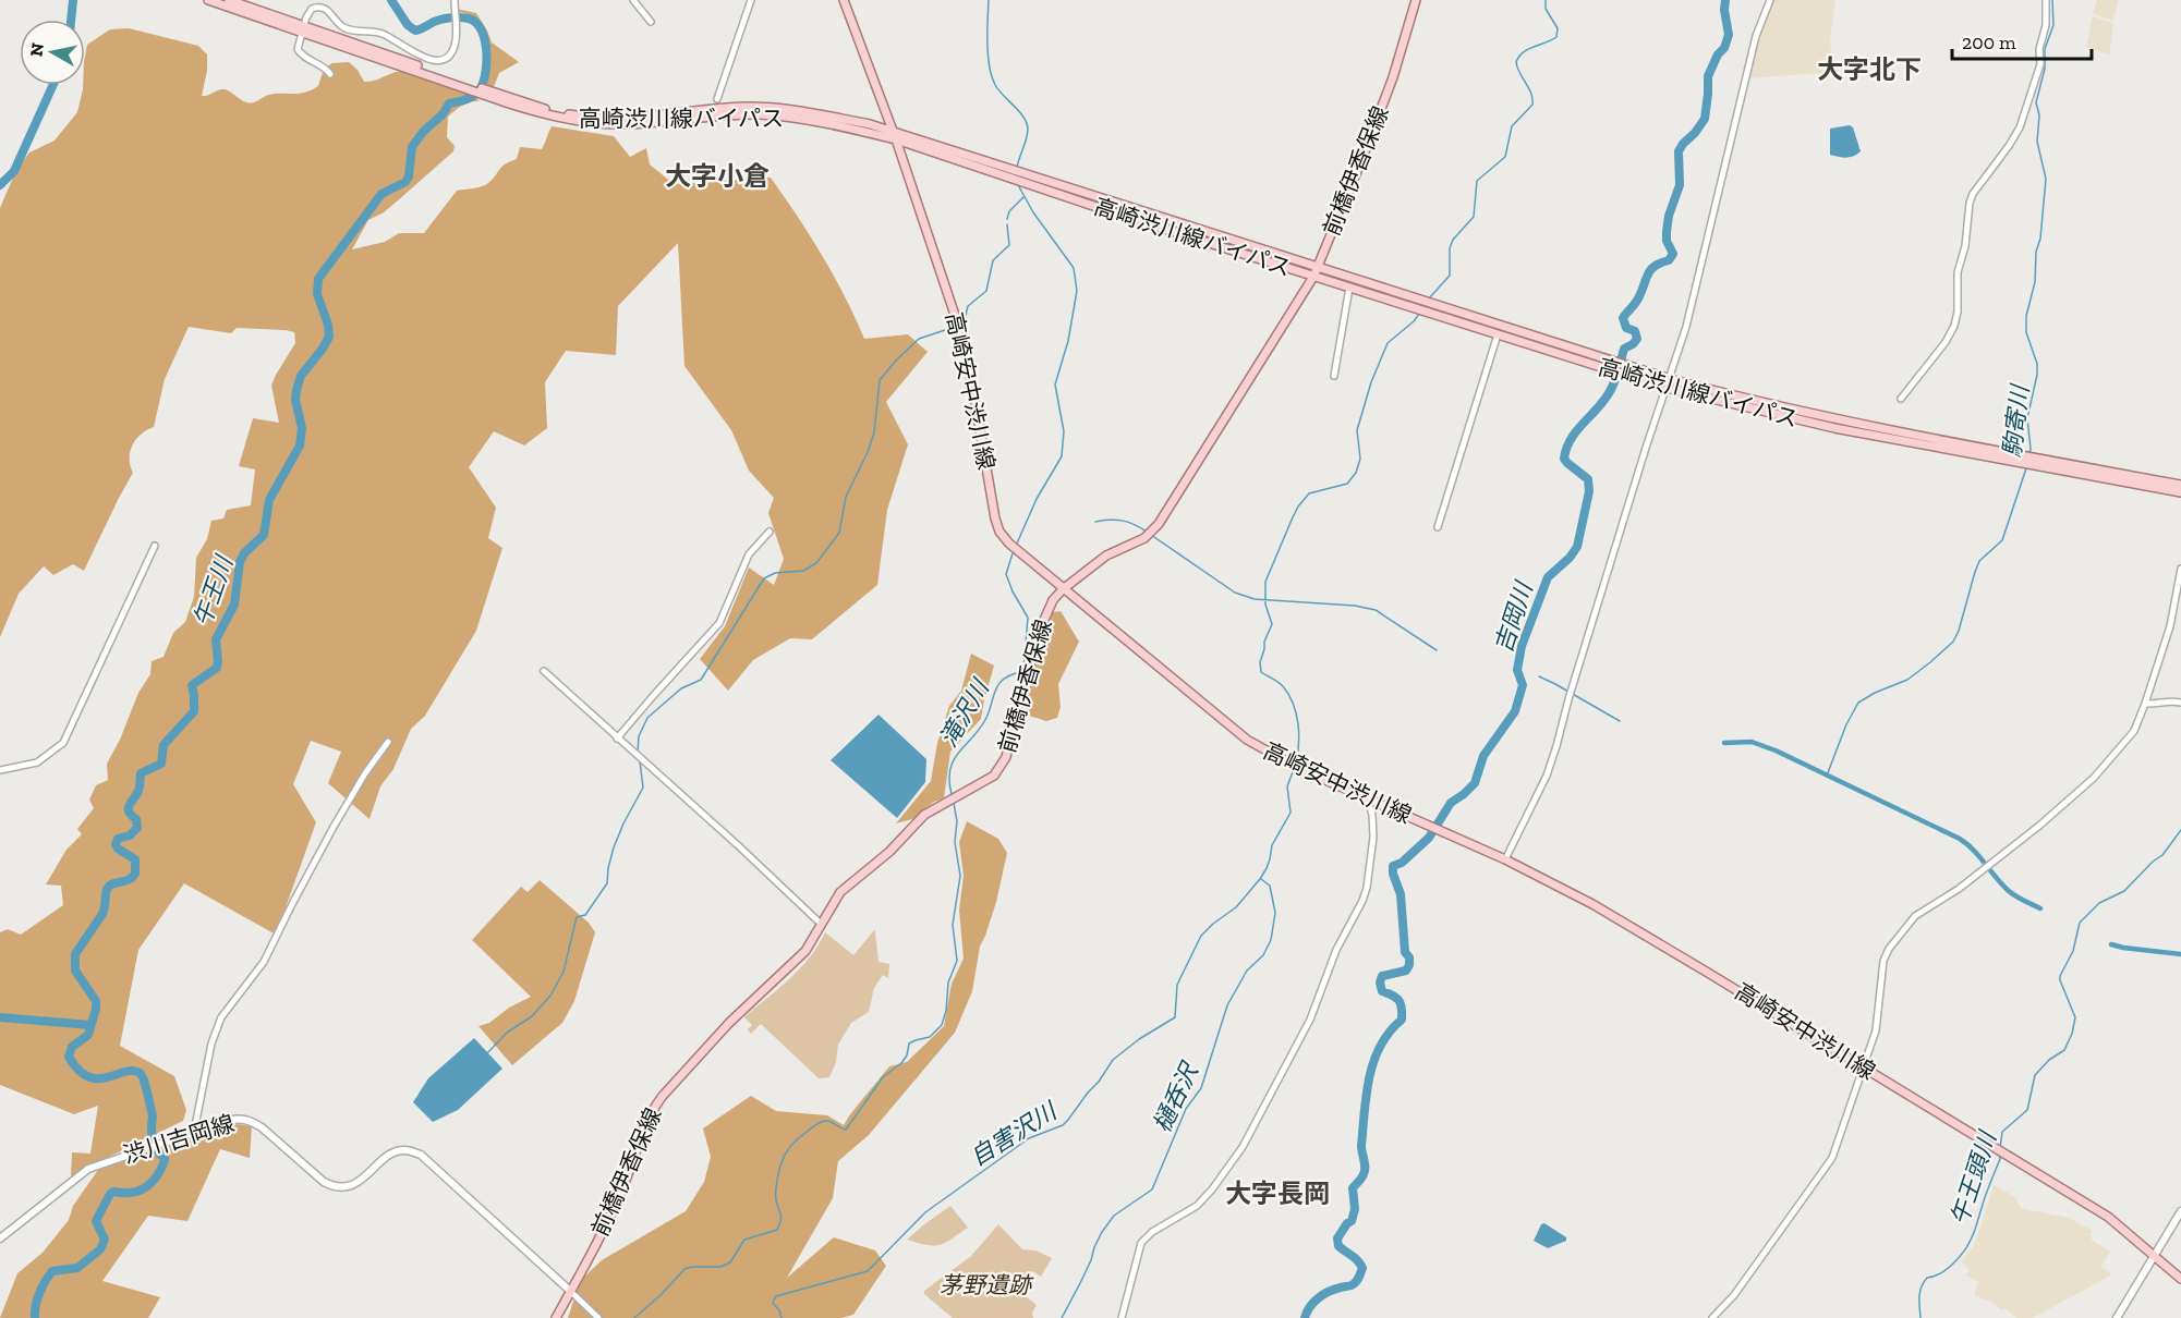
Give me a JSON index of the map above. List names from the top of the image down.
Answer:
{
  "streets": {
    "main road": [
      "高崎渋川線バイパス",
      "前橋伊香保線",
      "高崎安中渋川線",
      "渋川吉岡線"
    ]
  },
  "crossings": [
    ["高崎渋川線バイパス", "前橋伊香保線"],
    ["高崎渋川線バイパス", "高崎安中渋川線"],
    ["前橋伊香保線", "高崎安中渋川線"],
    ["前橋伊香保線", "渋川吉岡線"]
  ],
  "districts": ["大字北下", "大字小倉", "大字長岡"],
  "water": [
    "駒寄川",
    "午王川",
    "吉岡川",
    "滝沢川",
    "樋呑沢",
    "自害沢川",
    "午王頭川"
  ],
  "parks": ["茅野遺跡"],
  "scale_bar": "200 m",
  "north": "left"
}
